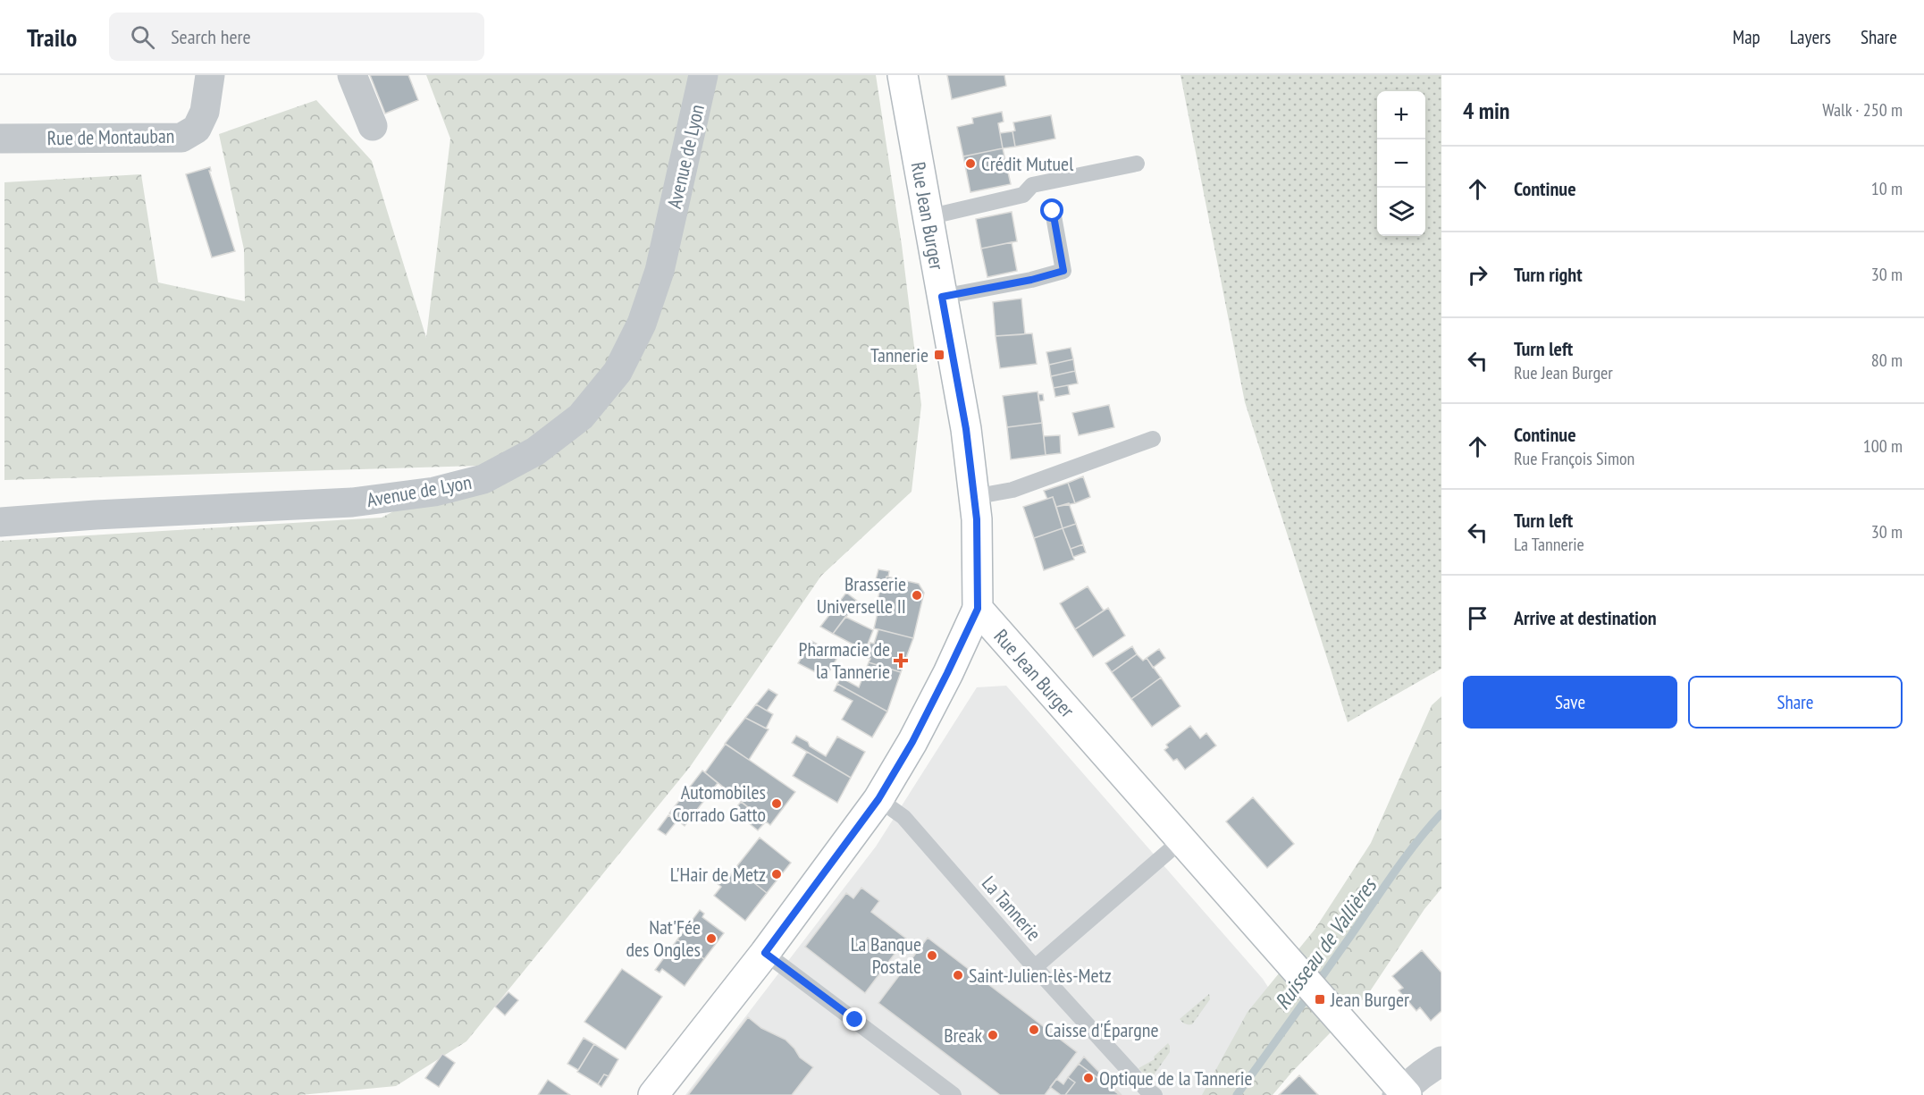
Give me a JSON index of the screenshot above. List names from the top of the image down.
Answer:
{
  "streets": {
    "main road": ["Rue Jean Burger"],
    "street": ["Rue de Montauban", "Avenue de Lyon"],
    "lane": ["La Tannerie"]
  },
  "water": ["Ruisseau de Vallières"],
  "places": {
    "other": [
      "Crédit Mutuel",
      "Brasserie Universelle II",
      "Automobiles Corrado Gatto",
      "L'Hair de Metz",
      "Nat'Fée des Ongles",
      "La Banque Postale",
      "Saint-Julien-lès-Metz",
      "Caisse d'Épargne",
      "Break",
      "Optique de la Tannerie"
    ],
    "transit": ["Tannerie", "Jean Burger"],
    "health": ["Pharmacie de la Tannerie"]
  },
  "page": {
    "header": "Trailo",
    "search": "Search here",
    "nav": ["Map", "Layers", "Share"],
    "heading": ["4 min", "Walk · 250 m"],
    "map_buttons": ["+", "−"],
    "list": [
      ["Continue", "10 m"],
      ["Turn right", "30 m"],
      ["Turn left", "Rue Jean Burger", "80 m"],
      ["Continue", "Rue François Simon", "100 m"],
      ["Turn left", "La Tannerie", "30 m"],
      "Arrive at destination"
    ],
    "buttons": ["Save", "Share"]
  }
}
